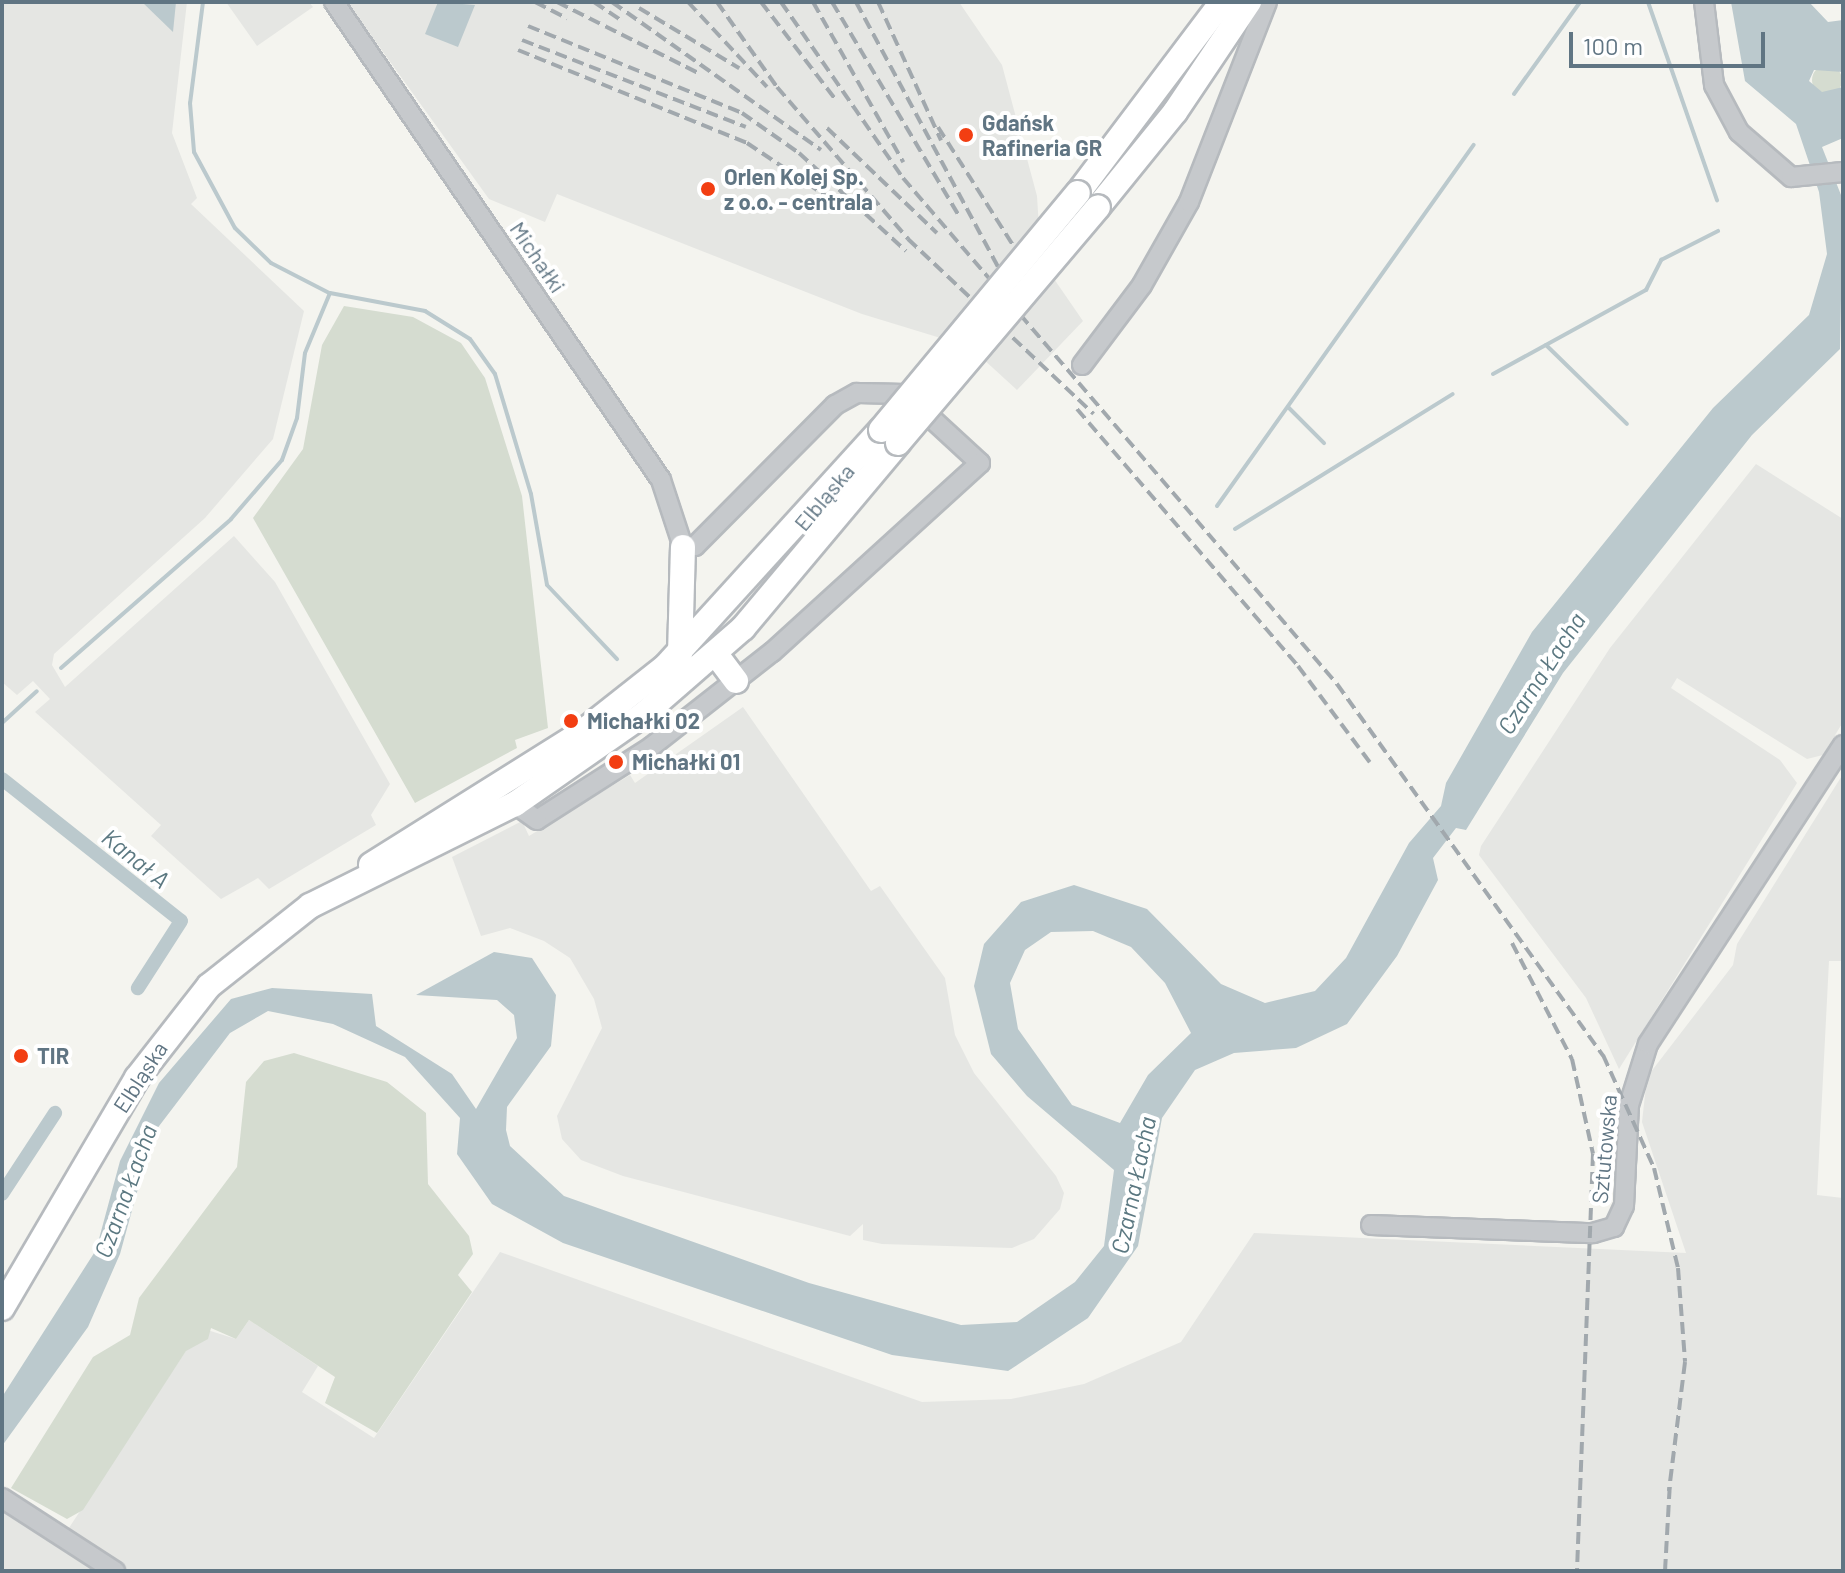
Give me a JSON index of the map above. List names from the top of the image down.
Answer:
{
  "streets": {
    "main road": ["Elbląska"],
    "street": ["Michałki", "Sztutowska"]
  },
  "water": ["Czarna Łacha", "Kanał A"],
  "places": [
    "Gdańsk Rafineria GR",
    "Orlen Kolej Sp. z o.o. - centrala",
    "Michałki 02",
    "Michałki 01",
    "TIR"
  ],
  "scale_bar": "100 m"
}
